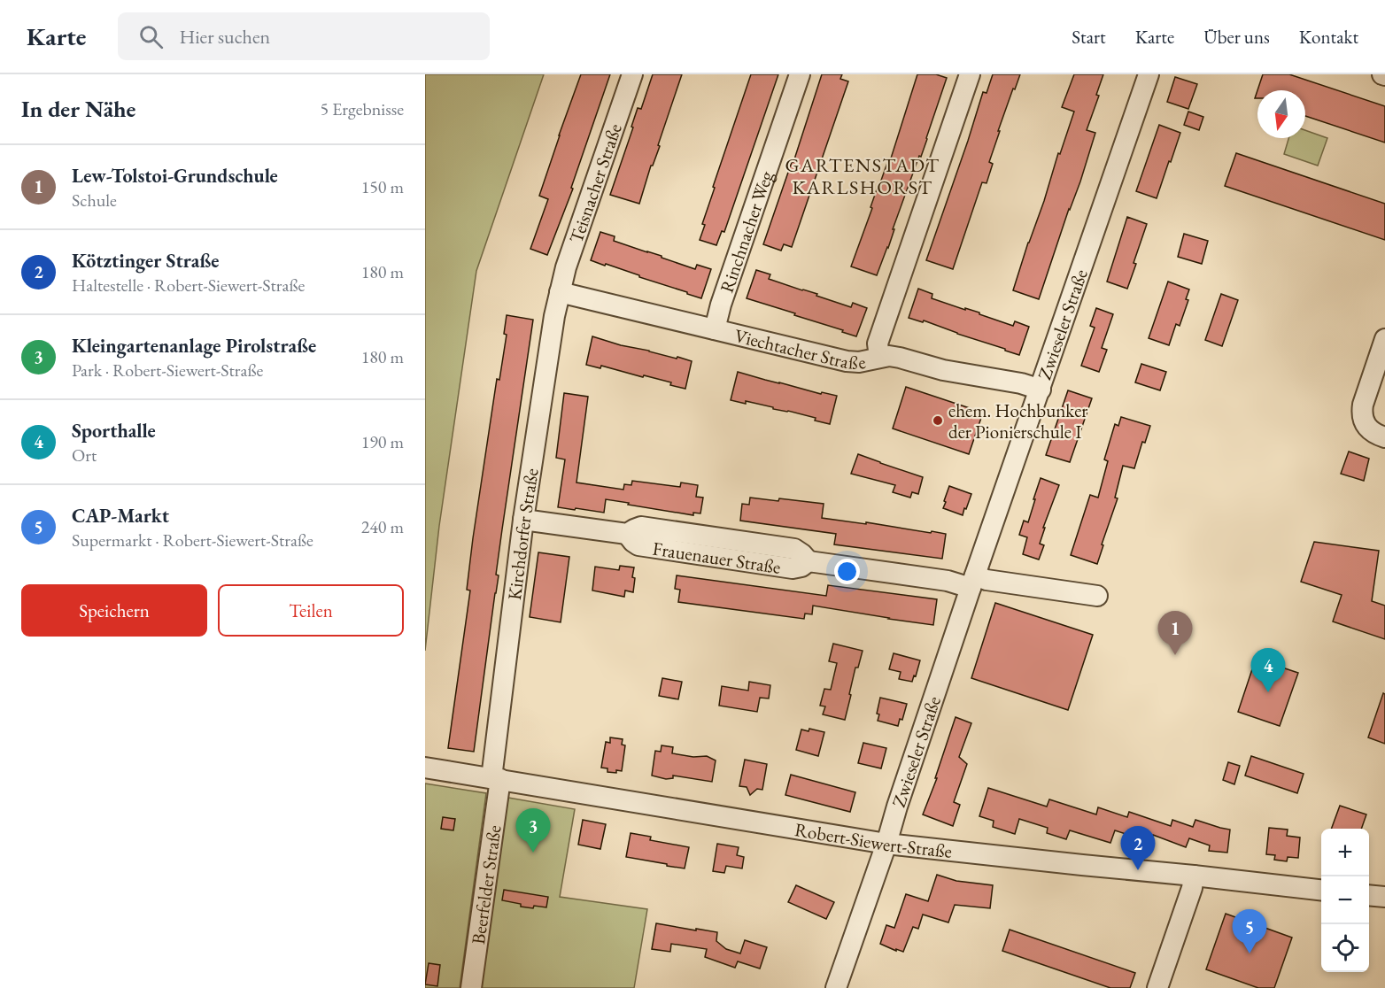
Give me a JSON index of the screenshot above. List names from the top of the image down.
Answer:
{
  "streets": {
    "street": [
      "Teisnacher Straße",
      "Rinchnacher Weg",
      "Zwieseler Straße",
      "Viechtacher Straße",
      "Kirchdorfer Straße",
      "Frauenauer Straße",
      "Robert-Siewert-Straße",
      "Beerfelder Straße"
    ]
  },
  "crossings": [
    ["Teisnacher Straße", "Viechtacher Straße"],
    ["Teisnacher Straße", "Kirchdorfer Straße"],
    ["Rinchnacher Weg", "Viechtacher Straße"],
    ["Zwieseler Straße", "Viechtacher Straße"],
    ["Zwieseler Straße", "Frauenauer Straße"],
    ["Zwieseler Straße", "Robert-Siewert-Straße"],
    ["Viechtacher Straße", "Kirchdorfer Straße"],
    ["Kirchdorfer Straße", "Frauenauer Straße"],
    ["Kirchdorfer Straße", "Robert-Siewert-Straße"],
    ["Kirchdorfer Straße", "Beerfelder Straße"],
    ["Robert-Siewert-Straße", "Beerfelder Straße"]
  ],
  "districts": ["GARTENSTADT KARLSHORST"],
  "places": ["ehem. Hochbunker der Pionierschule I"],
  "north": "bottom",
  "page": {
    "header": "Karte",
    "search": "Hier suchen",
    "nav": [
      "Start",
      "Karte",
      "Über uns",
      "Kontakt"
    ],
    "heading": ["In der Nähe", "5 Ergebnisse"],
    "list": [
      {
        "mark": "1",
        "name": "Lew-Tolstoi-Grundschule",
        "note": "Schule",
        "value": "150 m"
      },
      {
        "mark": "2",
        "name": "Kötztinger Straße",
        "note": "Haltestelle · Robert-Siewert-Straße",
        "value": "180 m"
      },
      {
        "mark": "3",
        "name": "Kleingartenanlage Pirolstraße",
        "note": "Park · Robert-Siewert-Straße",
        "value": "180 m"
      },
      {
        "mark": "4",
        "name": "Sporthalle",
        "note": "Ort",
        "value": "190 m"
      },
      {
        "mark": "5",
        "name": "CAP-Markt",
        "note": "Supermarkt · Robert-Siewert-Straße",
        "value": "240 m"
      }
    ],
    "buttons": ["Speichern", "Teilen"],
    "pins": [
      "1",
      "4",
      "3",
      "2",
      "5"
    ],
    "map_buttons": ["+", "−"]
  }
}
